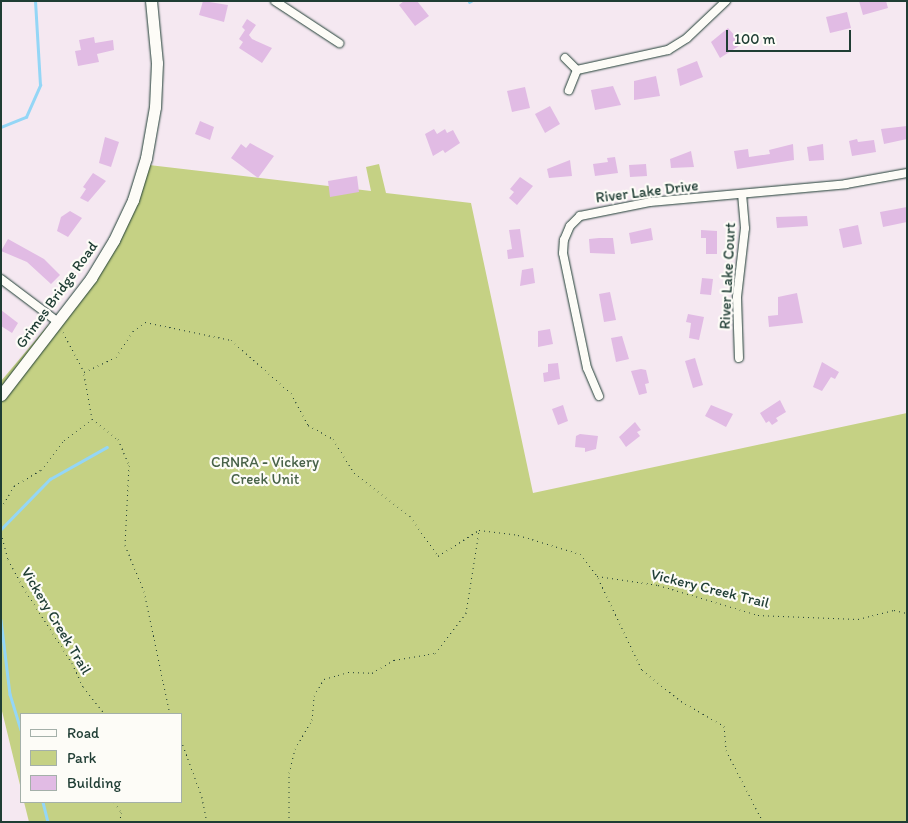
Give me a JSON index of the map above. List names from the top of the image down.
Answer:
{
  "streets": {
    "street": ["River Lake Drive", "River Lake Court", "Grimes Bridge Road"],
    "path": ["Vickery Creek Trail"]
  },
  "crossings": [
    ["River Lake Drive", "River Lake Court"]
  ],
  "parks": ["CRNRA - Vickery Creek Unit"],
  "legend": ["Road", "Park", "Building"],
  "scale_bar": "100 m"
}
